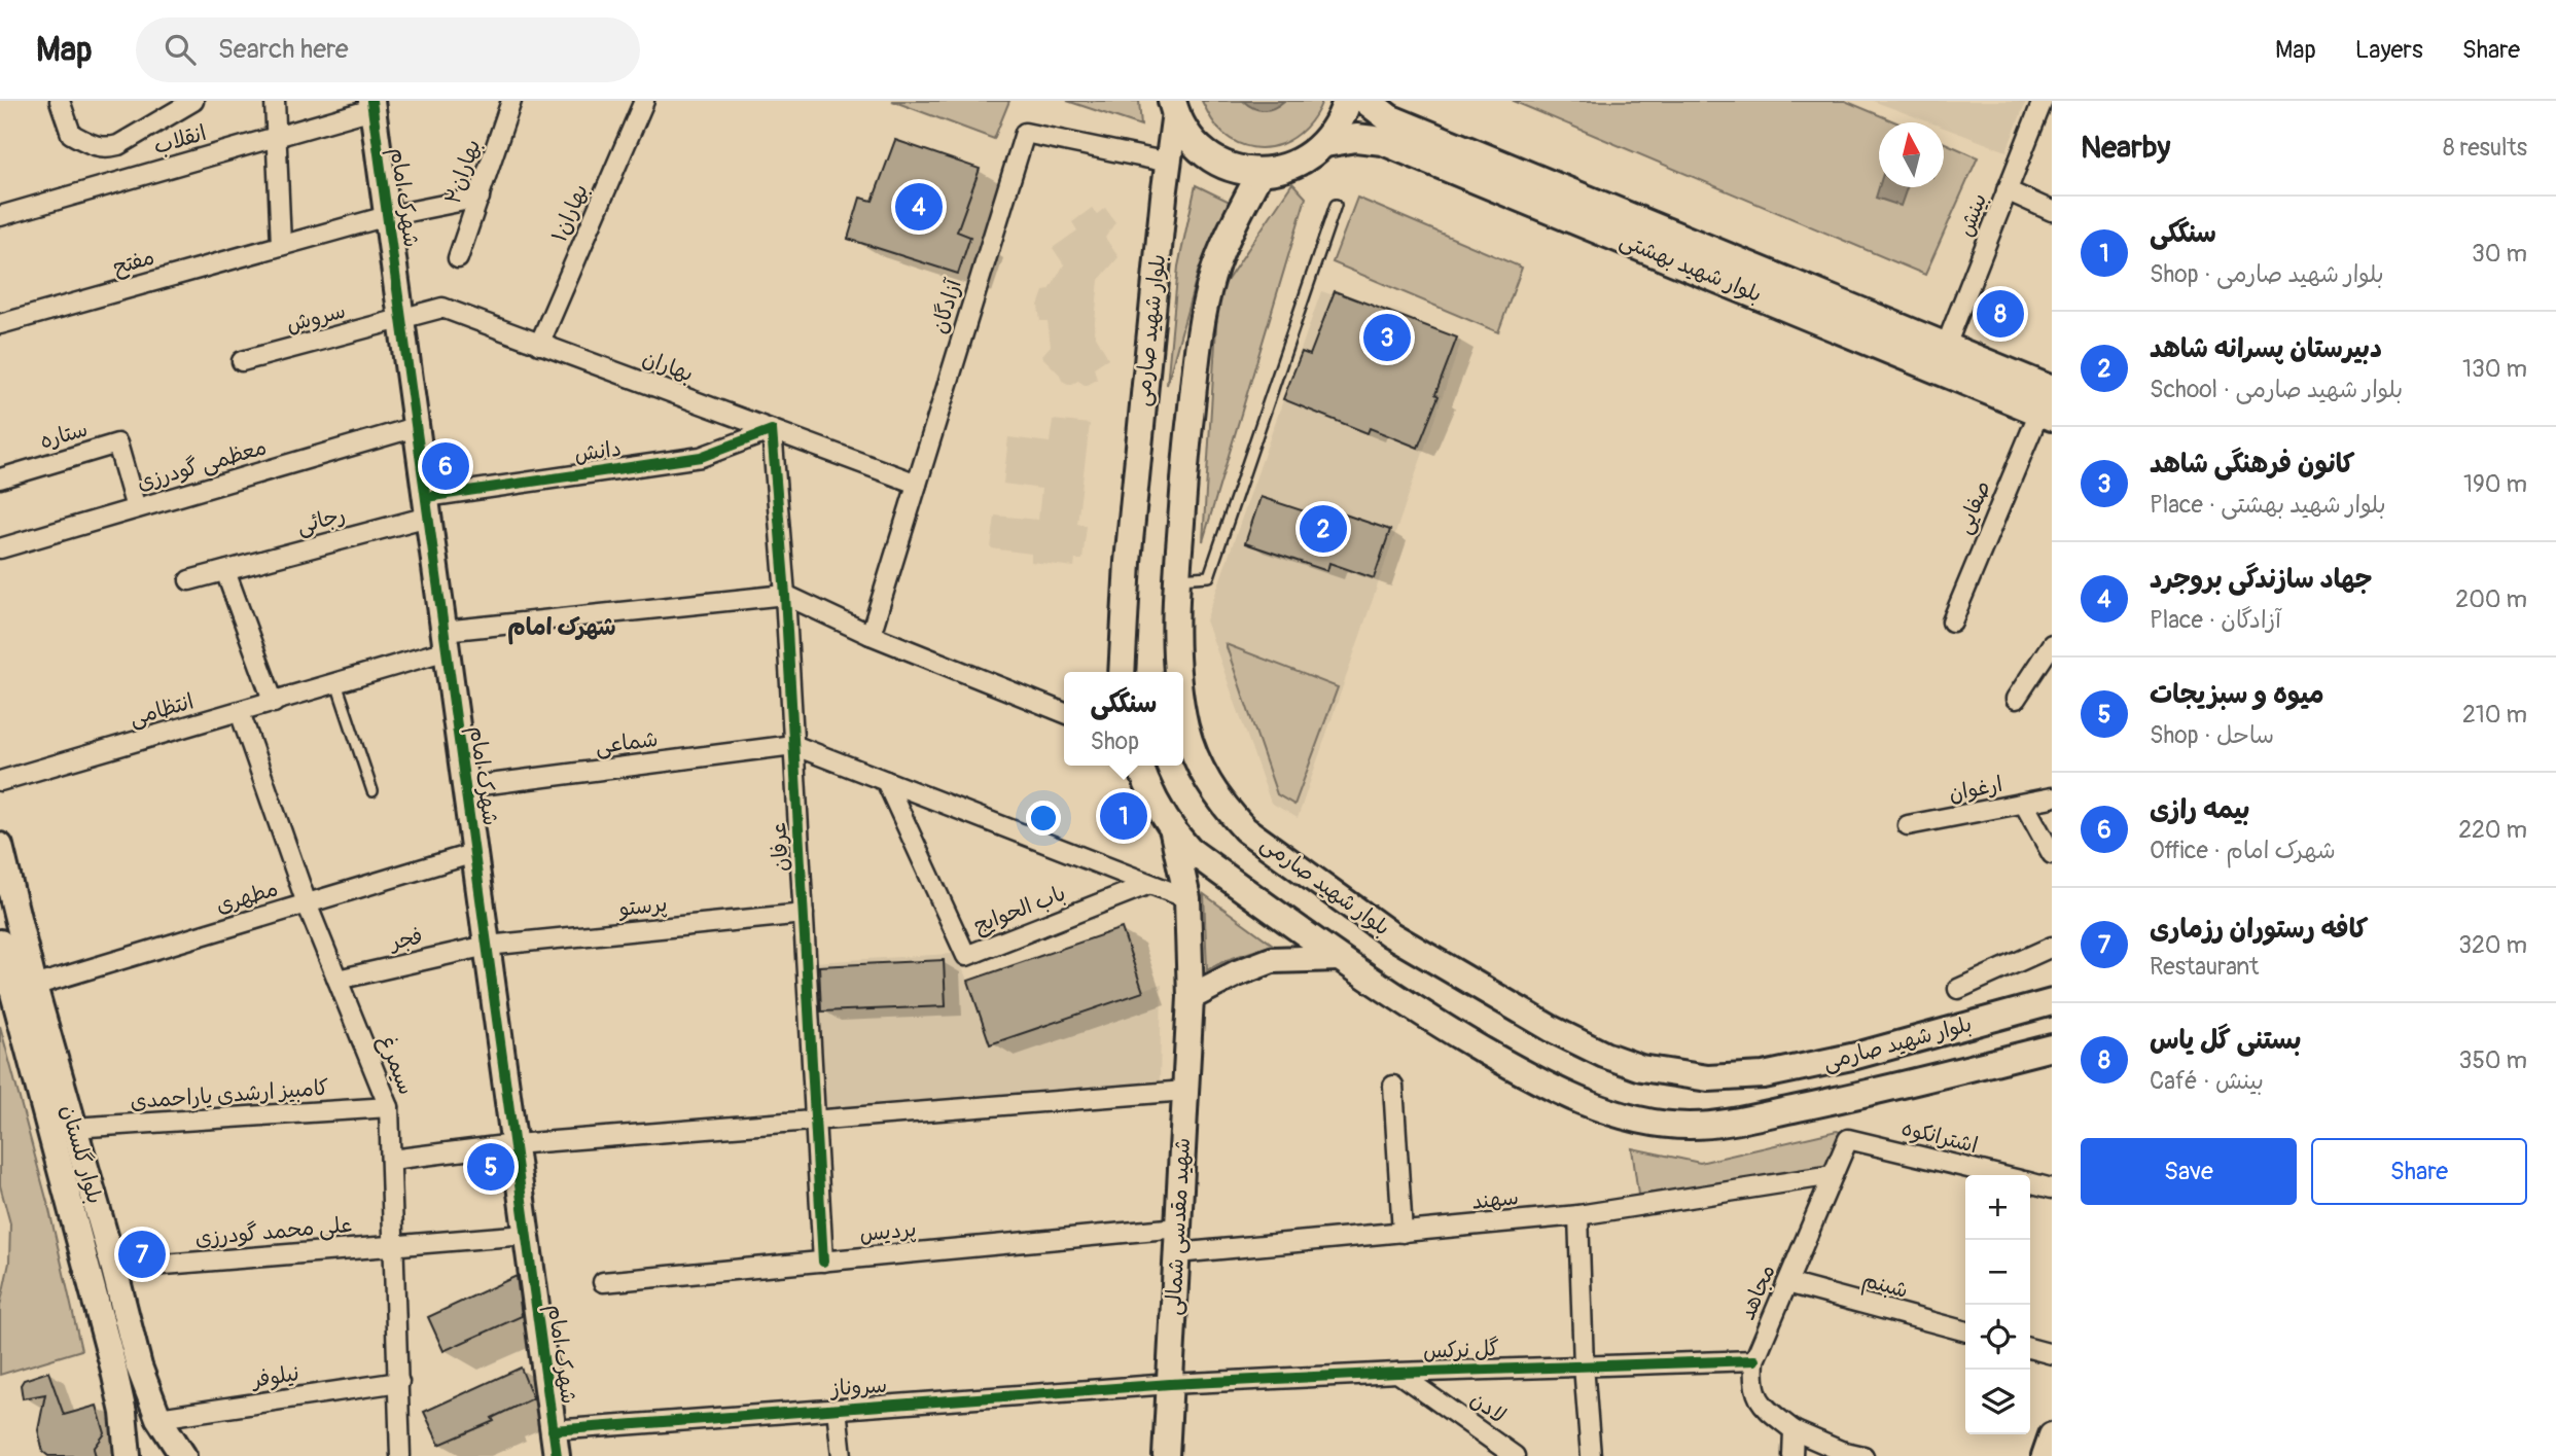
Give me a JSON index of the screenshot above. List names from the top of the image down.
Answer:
{
  "streets": {
    "main road": [
      "شهرک امام",
      "بلوار شهید بهشتی",
      "بلوار شهید صارمی",
      "بلوار گلستان",
      "شهید مقدسی شمالی"
    ],
    "street": [
      "انقلاب",
      "بهاران۲",
      "بهاران۱",
      "بینش",
      "مفتح",
      "آزادگان",
      "سروش",
      "بهاران",
      "ستاره",
      "دانش",
      "معظمی گودرزی",
      "صفایی",
      "رجائی",
      "انتظامی",
      "شماعی",
      "ارغوان",
      "عرفان",
      "مطهری",
      "پرستو",
      "باب الحوایج",
      "فجر",
      "سیمرغ",
      "کامبیز ارشدی یاراحمدی",
      "اشترانکوه",
      "سهند",
      "علی محمد گودرزی",
      "پردیس",
      "شبنم",
      "مجاهد",
      "گل نرکس",
      "نیلوفر",
      "سروناز",
      "لادن"
    ]
  },
  "crossings": [
    ["انقلاب", "شهرک امام"],
    ["بهاران۲", "مفتح"],
    ["شهرک امام", "مفتح"],
    ["شهرک امام", "سروش"],
    ["شهرک امام", "بهاران"],
    ["شهرک امام", "دانش"],
    ["شهرک امام", "معظمی گودرزی"],
    ["شهرک امام", "رجائی"],
    ["شهرک امام", "انتظامی"],
    ["شهرک امام", "شماعی"],
    ["شهرک امام", "مطهری"],
    ["شهرک امام", "پرستو"],
    ["شهرک امام", "فجر"],
    ["شهرک امام", "علی محمد گودرزی"],
    ["شهرک امام", "سروناز"],
    ["بهاران۱", "بهاران"],
    ["بینش", "بلوار شهید بهشتی"],
    ["بلوار شهید بهشتی", "صفایی"],
    ["آزادگان", "بلوار شهید صارمی"],
    ["آزادگان", "بهاران"],
    ["سروش", "بهاران"],
    ["بلوار شهید صارمی", "شهید مقدسی شمالی"],
    ["بهاران", "دانش"],
    ["بهاران", "عرفان"],
    ["ستاره", "معظمی گودرزی"],
    ["دانش", "رجائی"],
    ["دانش", "عرفان"],
    ["انتظامی", "سیمرغ"],
    ["شماعی", "عرفان"],
    ["شماعی", "باب الحوایج"],
    ["عرفان", "پرستو"],
    ["عرفان", "باب الحوایج"],
    ["عرفان", "پردیس"],
    ["مطهری", "سیمرغ"],
    ["مطهری", "بلوار گلستان"],
    ["پرستو", "فجر"],
    ["باب الحوایج", "شهید مقدسی شمالی"],
    ["فجر", "سیمرغ"],
    ["سیمرغ", "کامبیز ارشدی یاراحمدی"],
    ["سیمرغ", "علی محمد گودرزی"],
    ["سیمرغ", "نیلوفر"],
    ["کامبیز ارشدی یاراحمدی", "بلوار گلستان"],
    ["اشترانکوه", "مجاهد"],
    ["بلوار گلستان", "علی محمد گودرزی"],
    ["بلوار گلستان", "نیلوفر"],
    ["سهند", "شهید مقدسی شمالی"],
    ["سهند", "مجاهد"],
    ["شهید مقدسی شمالی", "پردیس"],
    ["شهید مقدسی شمالی", "گل نرکس"],
    ["شهید مقدسی شمالی", "سروناز"],
    ["شبنم", "مجاهد"],
    ["مجاهد", "گل نرکس"],
    ["گل نرکس", "سروناز"],
    ["گل نرکس", "لادن"]
  ],
  "districts": ["شهرک امام"],
  "north": "top",
  "page": {
    "header": "Map",
    "search": "Search here",
    "nav": ["Map", "Layers", "Share"],
    "heading": ["Nearby", "8 results"],
    "pins": [
      "4",
      "8",
      "3",
      "6",
      "2",
      "1",
      "5",
      "7"
    ],
    "list": [
      {
        "mark": "1",
        "name": "سنگکی",
        "note": "Shop · بلوار شهید صارمی",
        "value": "30 m"
      },
      {
        "mark": "2",
        "name": "دبیرستان پسرانه شاهد",
        "note": "School · بلوار شهید صارمی",
        "value": "130 m"
      },
      {
        "mark": "3",
        "name": "کانون فرهنگی شاهد",
        "note": "Place · بلوار شهید بهشتی",
        "value": "190 m"
      },
      {
        "mark": "4",
        "name": "جهاد سازندگی بروجرد",
        "note": "Place · آزادگان",
        "value": "200 m"
      },
      {
        "mark": "5",
        "name": "میوه و سبزیجات",
        "note": "Shop · ساحل",
        "value": "210 m"
      },
      {
        "mark": "6",
        "name": "بیمه رازی",
        "note": "Office · شهرک امام",
        "value": "220 m"
      },
      {
        "mark": "7",
        "name": "کافه رستوران رزماری",
        "note": "Restaurant",
        "value": "320 m"
      },
      {
        "mark": "8",
        "name": "بستنی گل یاس",
        "note": "Café · بینش",
        "value": "350 m"
      }
    ],
    "popup": ["سنگکی", "Shop"],
    "buttons": ["Save", "Share"],
    "map_buttons": ["+", "−"]
  }
}
